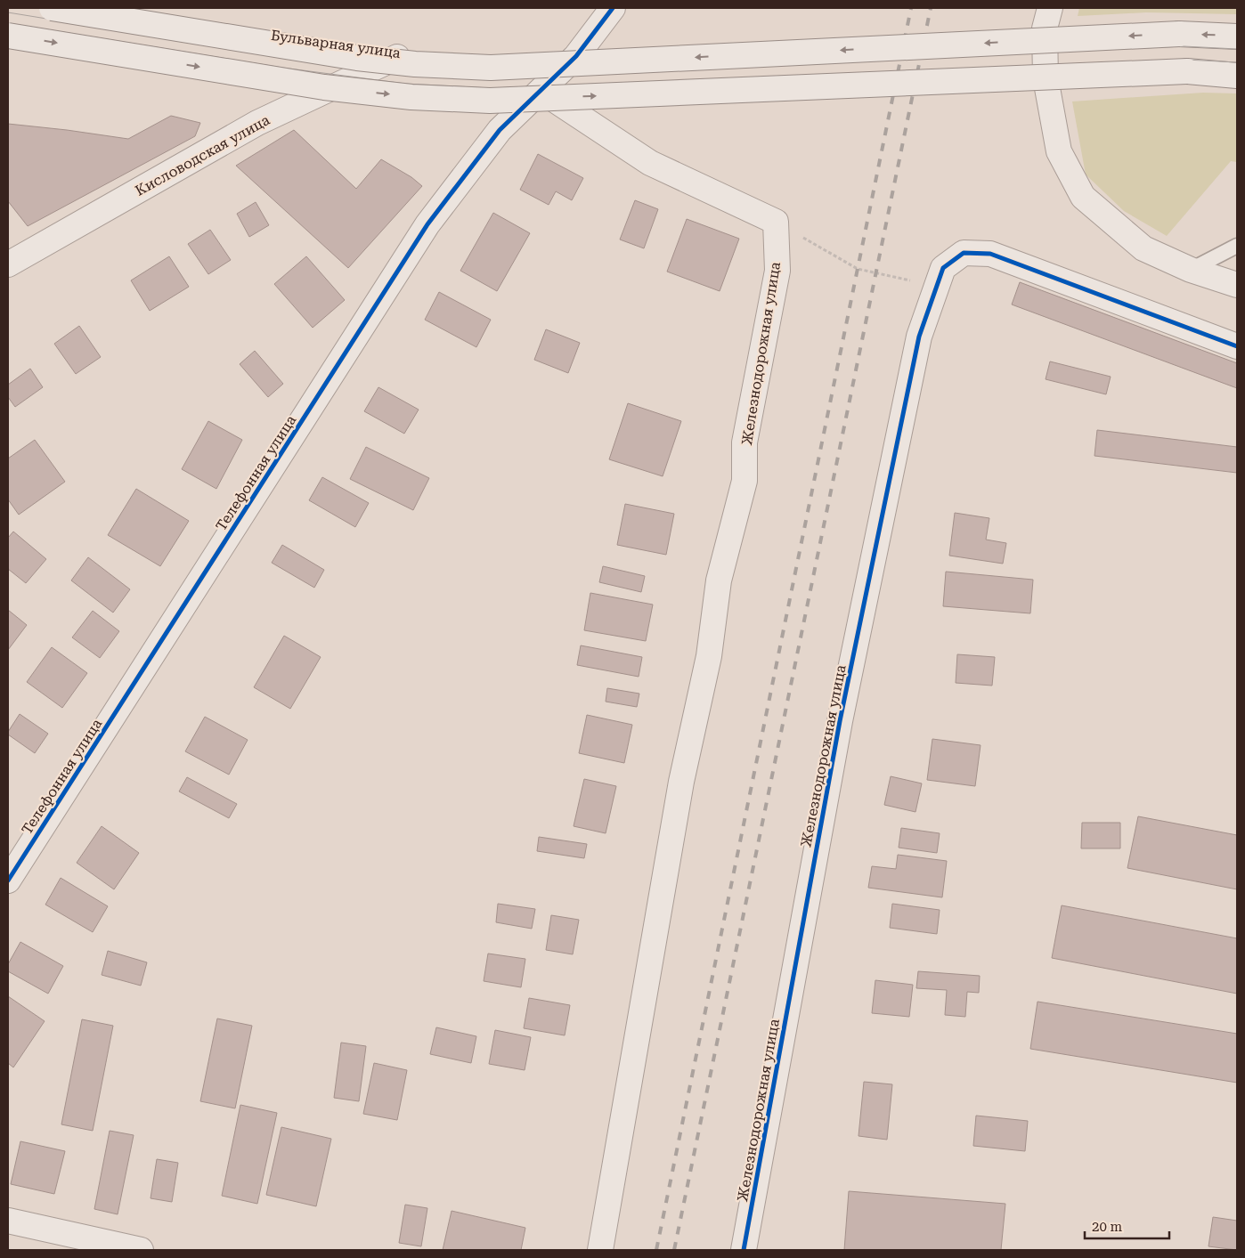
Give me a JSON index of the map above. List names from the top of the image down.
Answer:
{
  "streets": {
    "street": [
      "Бульварная улица",
      "Кисловодская улица",
      "Железнодорожная улица",
      "Телефонная улица"
    ]
  },
  "crossings": [
    ["Бульварная улица", "Кисловодская улица"]
  ],
  "scale_bar": "20 m"
}
